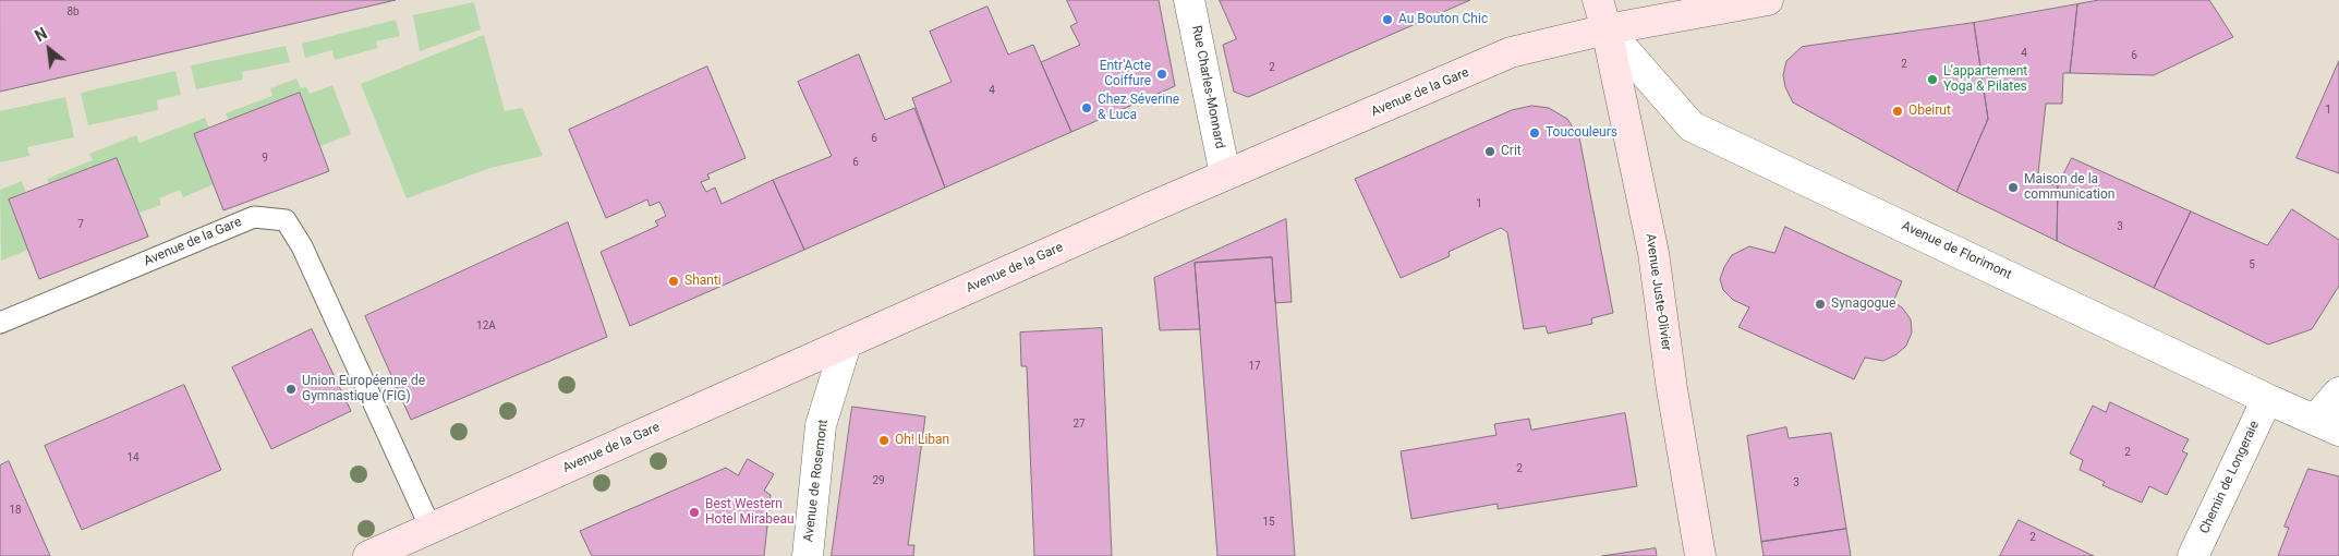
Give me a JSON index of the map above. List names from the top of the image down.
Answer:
{
  "streets": {
    "main road": ["Avenue de la Gare", "Avenue Juste-Olivier"],
    "street": [
      "Rue Charles-Monnard",
      "Avenue de Florimont",
      "Chemin de Longeraie",
      "Avenue de Rosemont"
    ]
  },
  "crossings": [
    ["Rue Charles-Monnard", "Avenue de la Gare"],
    ["Avenue de la Gare", "Avenue de Florimont"],
    ["Avenue de la Gare", "Avenue Juste-Olivier"],
    ["Avenue de la Gare", "Avenue de Rosemont"],
    ["Avenue de Florimont", "Avenue Juste-Olivier"],
    ["Avenue de Florimont", "Chemin de Longeraie"]
  ],
  "places": [
    "Au Bouton Chic",
    "Entr'Acte Coiffure",
    "L’appartement Yoga & Pilates",
    "Chez Séverine & Luca",
    "Obeirut",
    "Toucouleurs",
    "Crit",
    "Maison de la communication",
    "Shanti",
    "Synagogue",
    "Union Européenne de Gymnastique (FIG)",
    "Oh! Liban",
    "Best Western Hotel Mirabeau"
  ],
  "house_numbers": [
    "8b",
    "4",
    "6",
    "2",
    "2",
    "4",
    "1",
    "6",
    "9",
    "6",
    "1",
    "7",
    "3",
    "5",
    "12A",
    "17",
    "27",
    "2",
    "14",
    "2",
    "29",
    "3",
    "18",
    "15",
    "2"
  ],
  "north": "top left"
}
